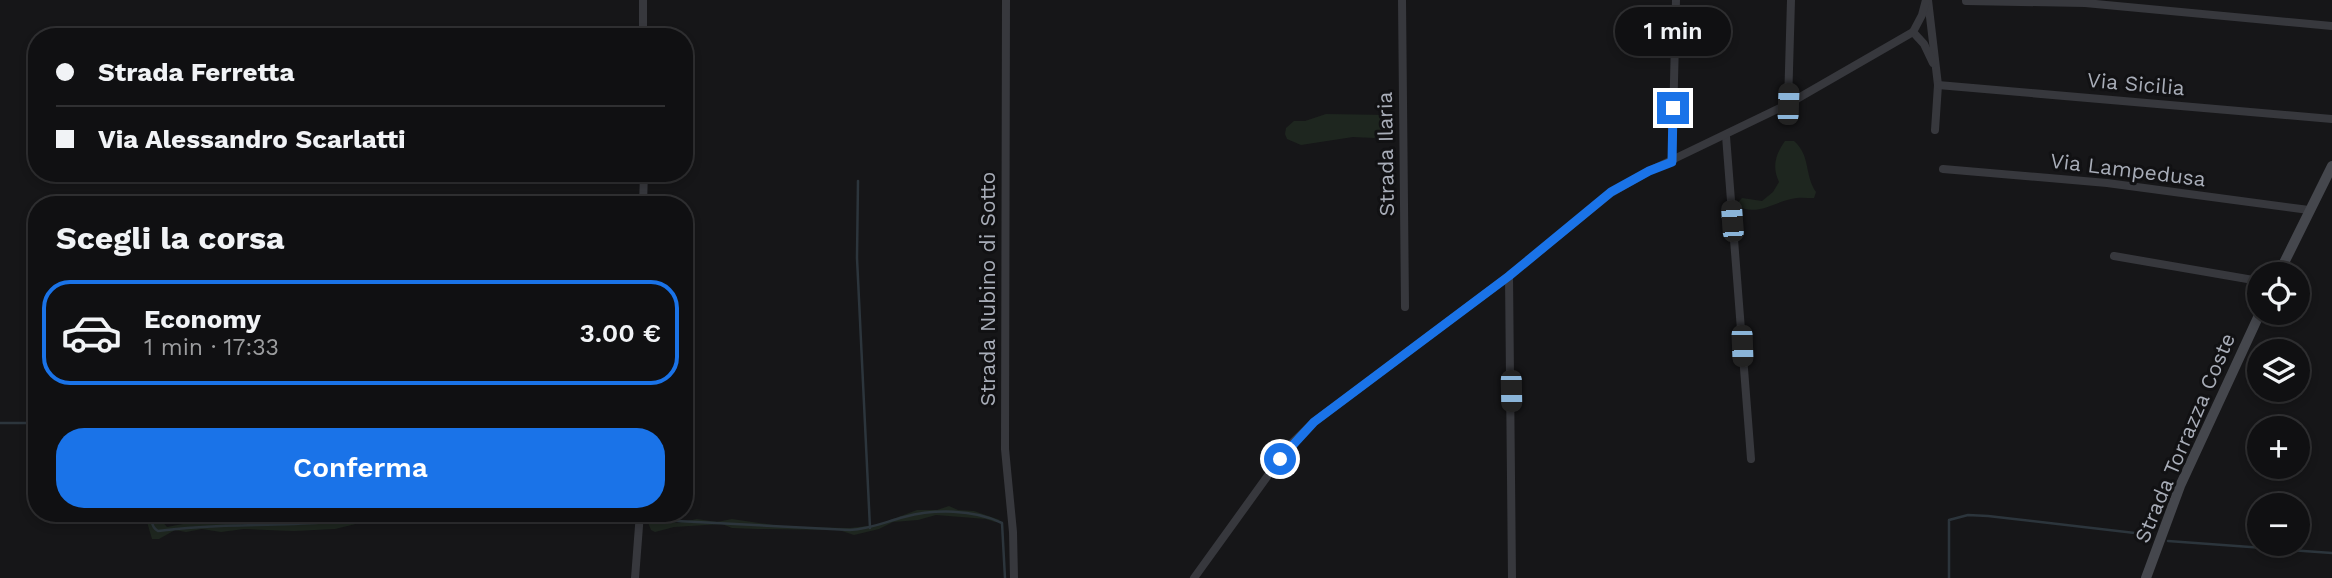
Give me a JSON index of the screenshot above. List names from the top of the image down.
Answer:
{
  "streets": {
    "street": [
      "Via Sicilia",
      "Strada Ilaria",
      "Via Lampedusa",
      "Strada Nubino di Sotto",
      "Strada Torrazza Coste"
    ]
  },
  "page": {
    "bubble": "1 min",
    "banner": ["Strada Ferretta", "Via Alessandro Scarlatti"],
    "heading": "Scegli la corsa",
    "map_buttons": ["+", "−"],
    "list": [
      {
        "name": "Economy",
        "note": "1 min · 17:33",
        "value": "3.00 €"
      }
    ],
    "buttons": "Conferma"
  }
}
